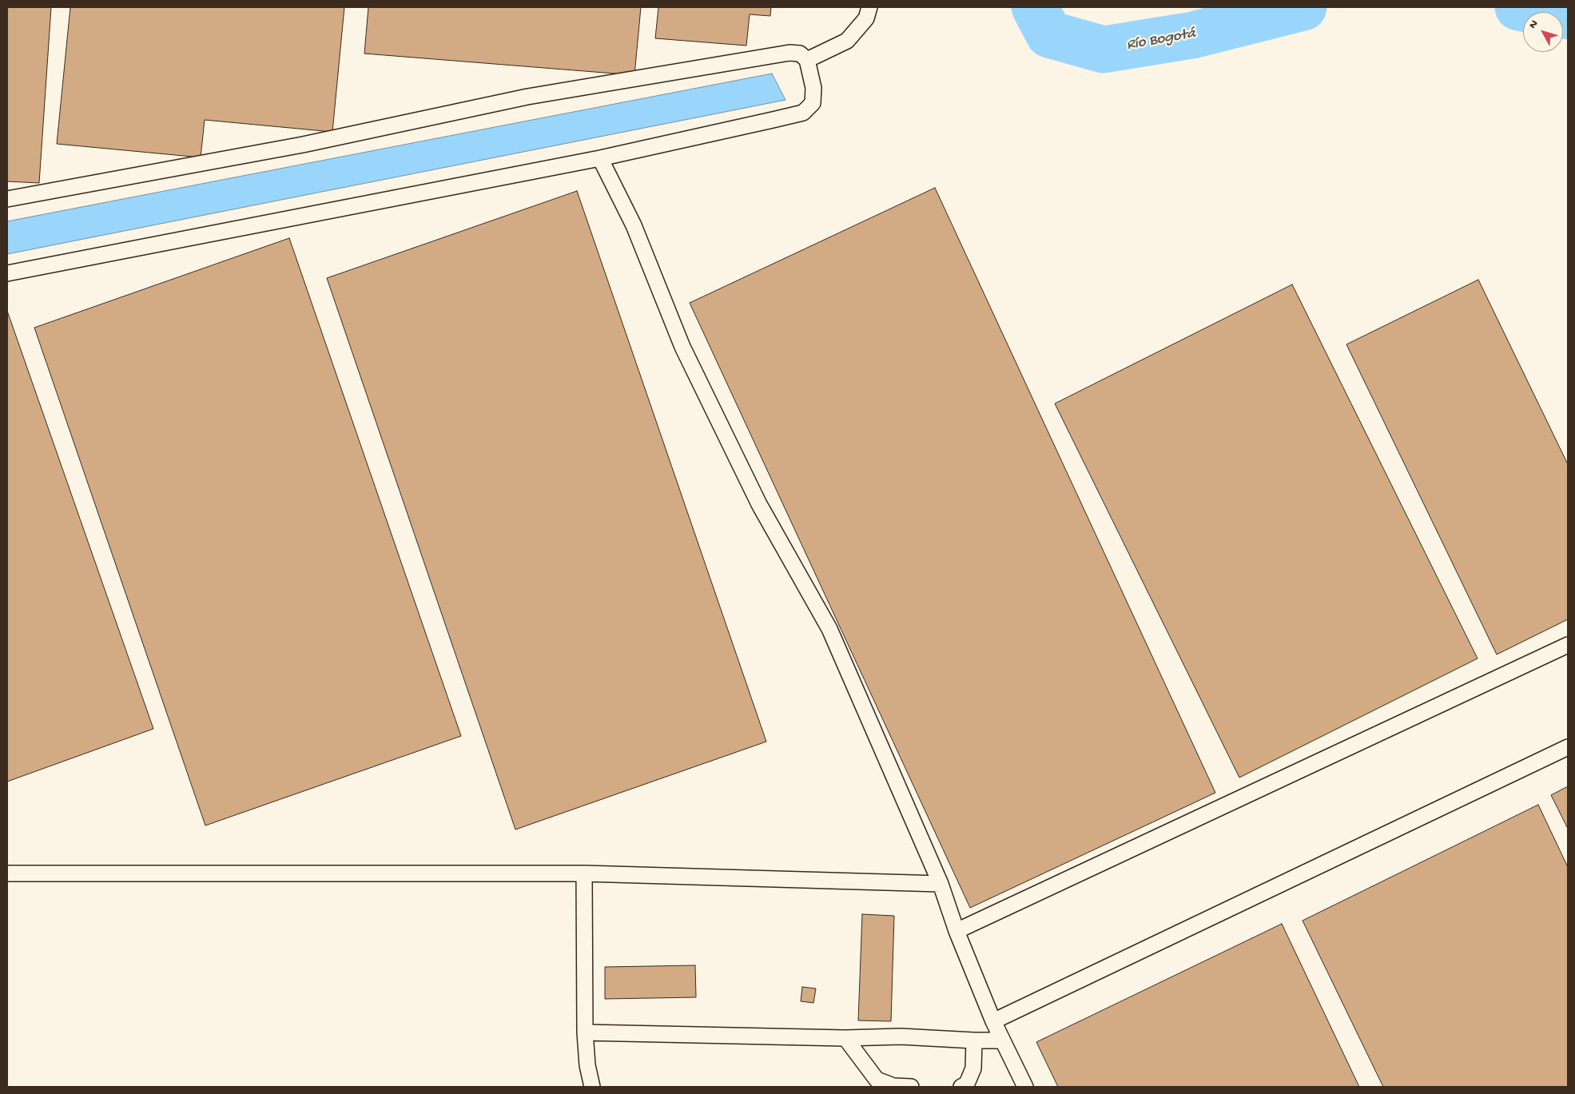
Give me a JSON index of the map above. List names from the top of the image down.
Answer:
{
  "water": ["Río Bogotá"],
  "north": "top left"
}
